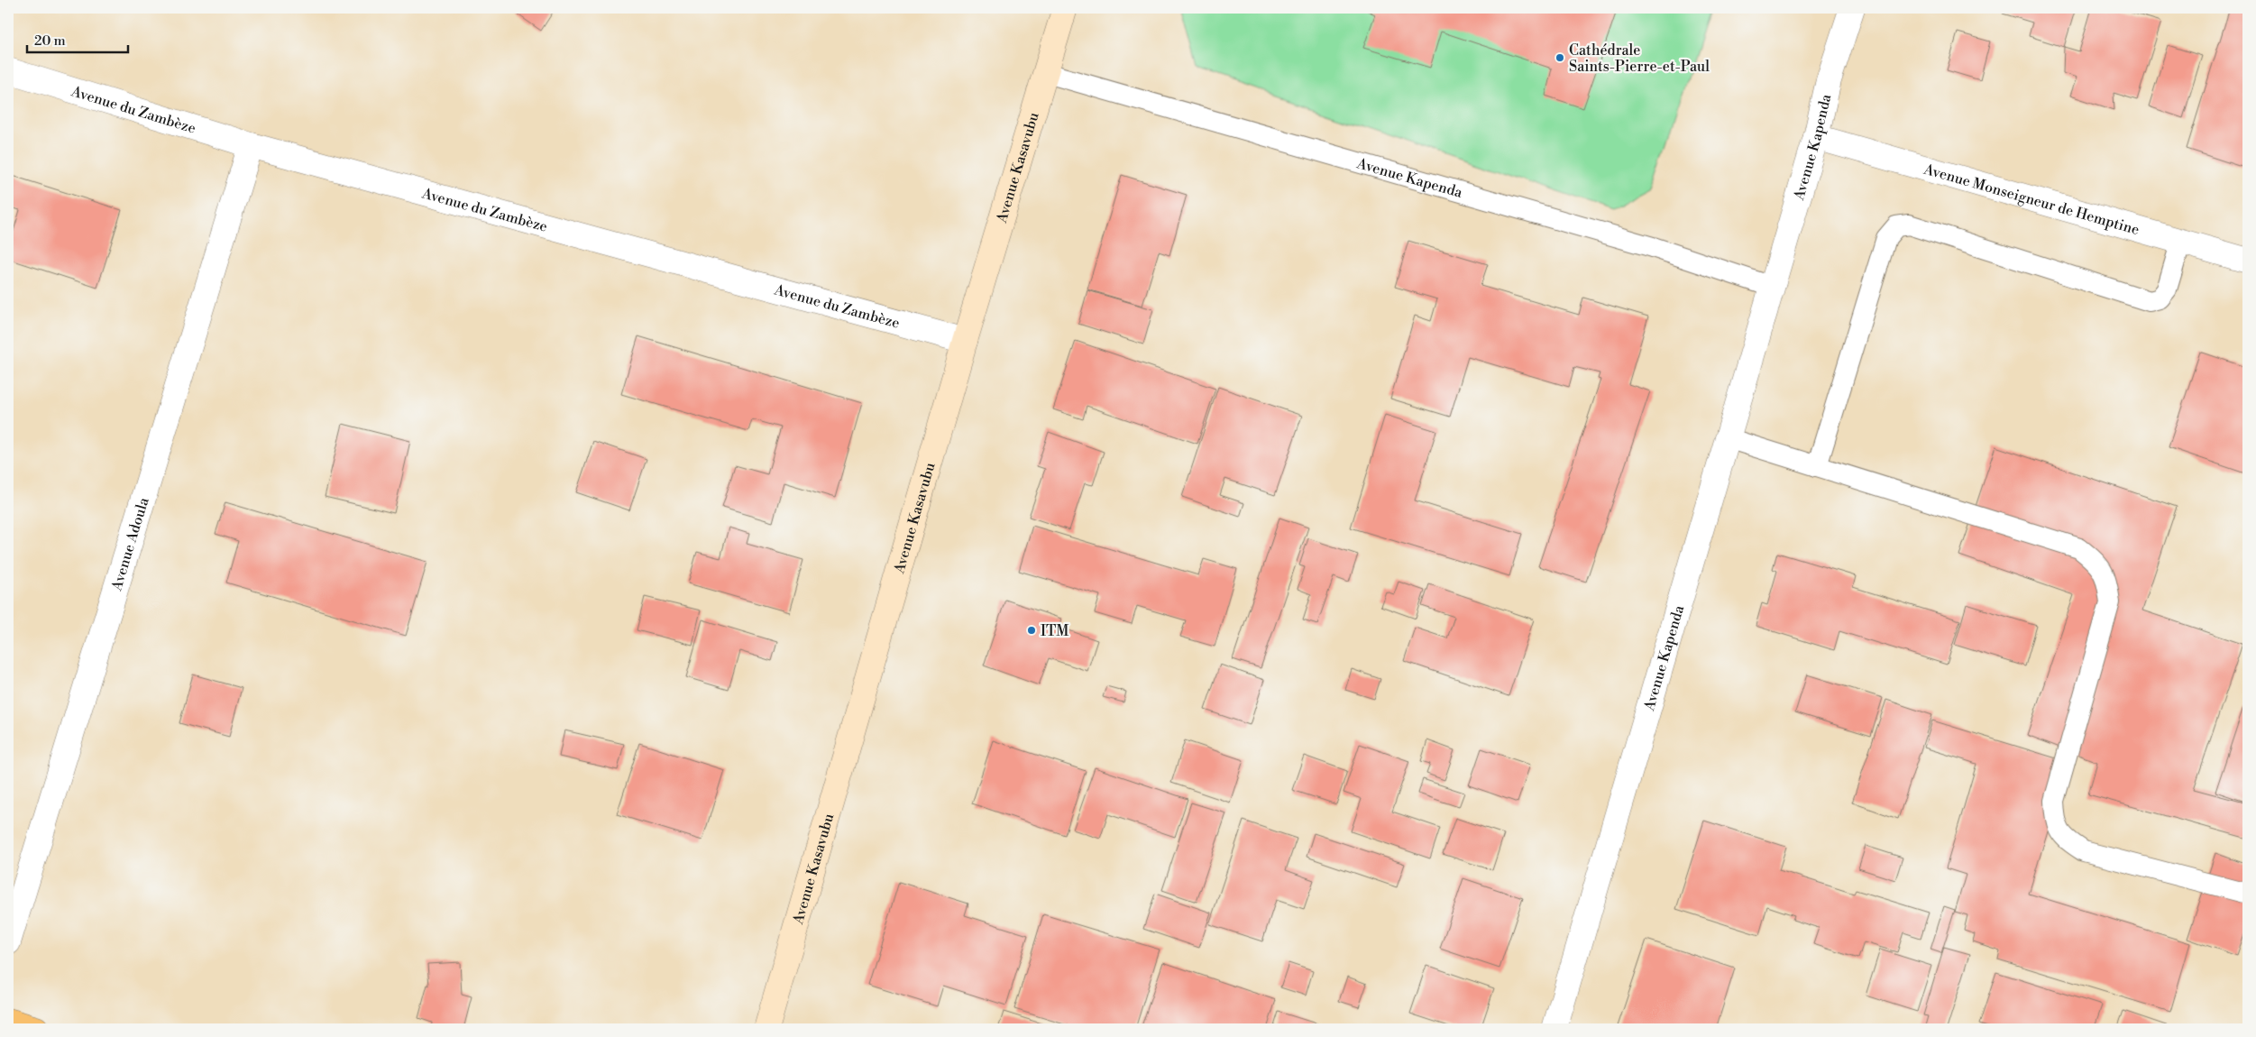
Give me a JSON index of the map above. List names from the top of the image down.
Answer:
{
  "streets": {
    "main road": ["Avenue Kasavubu"],
    "street": [
      "Avenue du Zambèze",
      "Avenue Kapenda",
      "Avenue Monseigneur de Hemptine",
      "Avenue Adoula"
    ]
  },
  "crossings": [
    ["Avenue du Zambèze", "Avenue Kasavubu"],
    ["Avenue du Zambèze", "Avenue Adoula"],
    ["Avenue Kapenda", "Avenue Kasavubu"],
    ["Avenue Kapenda", "Avenue Monseigneur de Hemptine"]
  ],
  "places": ["Cathédrale Saints-Pierre-et-Paul", "ITM"],
  "scale_bar": "20 m"
}
